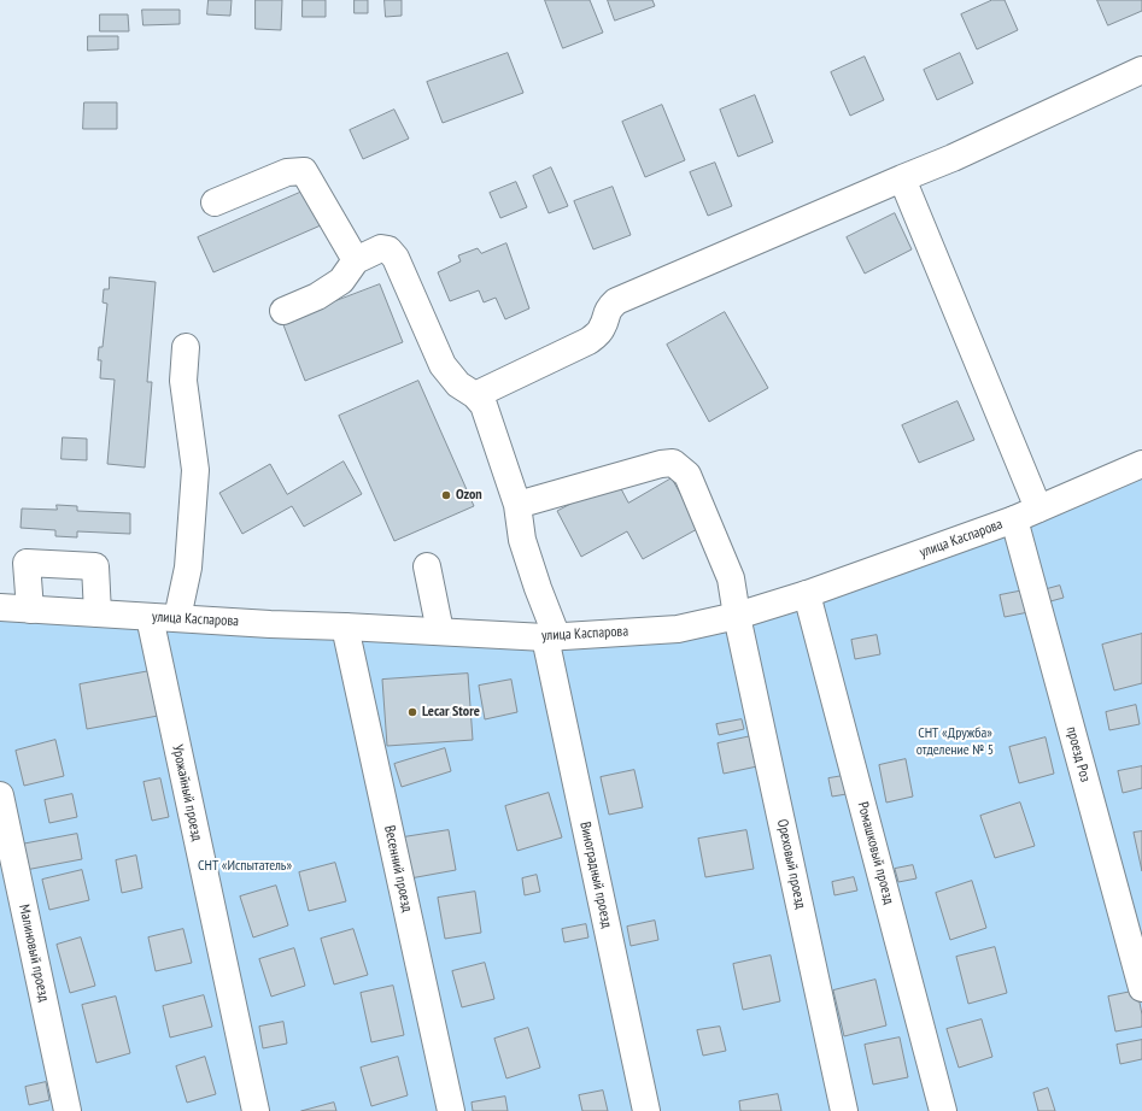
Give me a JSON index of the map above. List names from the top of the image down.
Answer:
{
  "streets": {
    "street": [
      "улица Каспарова",
      "проезд Роз",
      "Урожайный проезд",
      "Ромашковый проезд",
      "Ореховый проезд",
      "Весенний проезд",
      "Виноградный проезд",
      "Малиновый проезд"
    ]
  },
  "crossings": [
    ["улица Каспарова", "проезд Роз"],
    ["улица Каспарова", "Урожайный проезд"],
    ["улица Каспарова", "Ромашковый проезд"],
    ["улица Каспарова", "Ореховый проезд"],
    ["улица Каспарова", "Весенний проезд"],
    ["улица Каспарова", "Виноградный проезд"],
    ["Ореховый проезд", "Виноградный проезд"]
  ],
  "parks": ["СНТ «Дружба» отделение № 5", "СНТ «Испытатель»"],
  "places": ["Ozon", "Lecar Store"]
}
